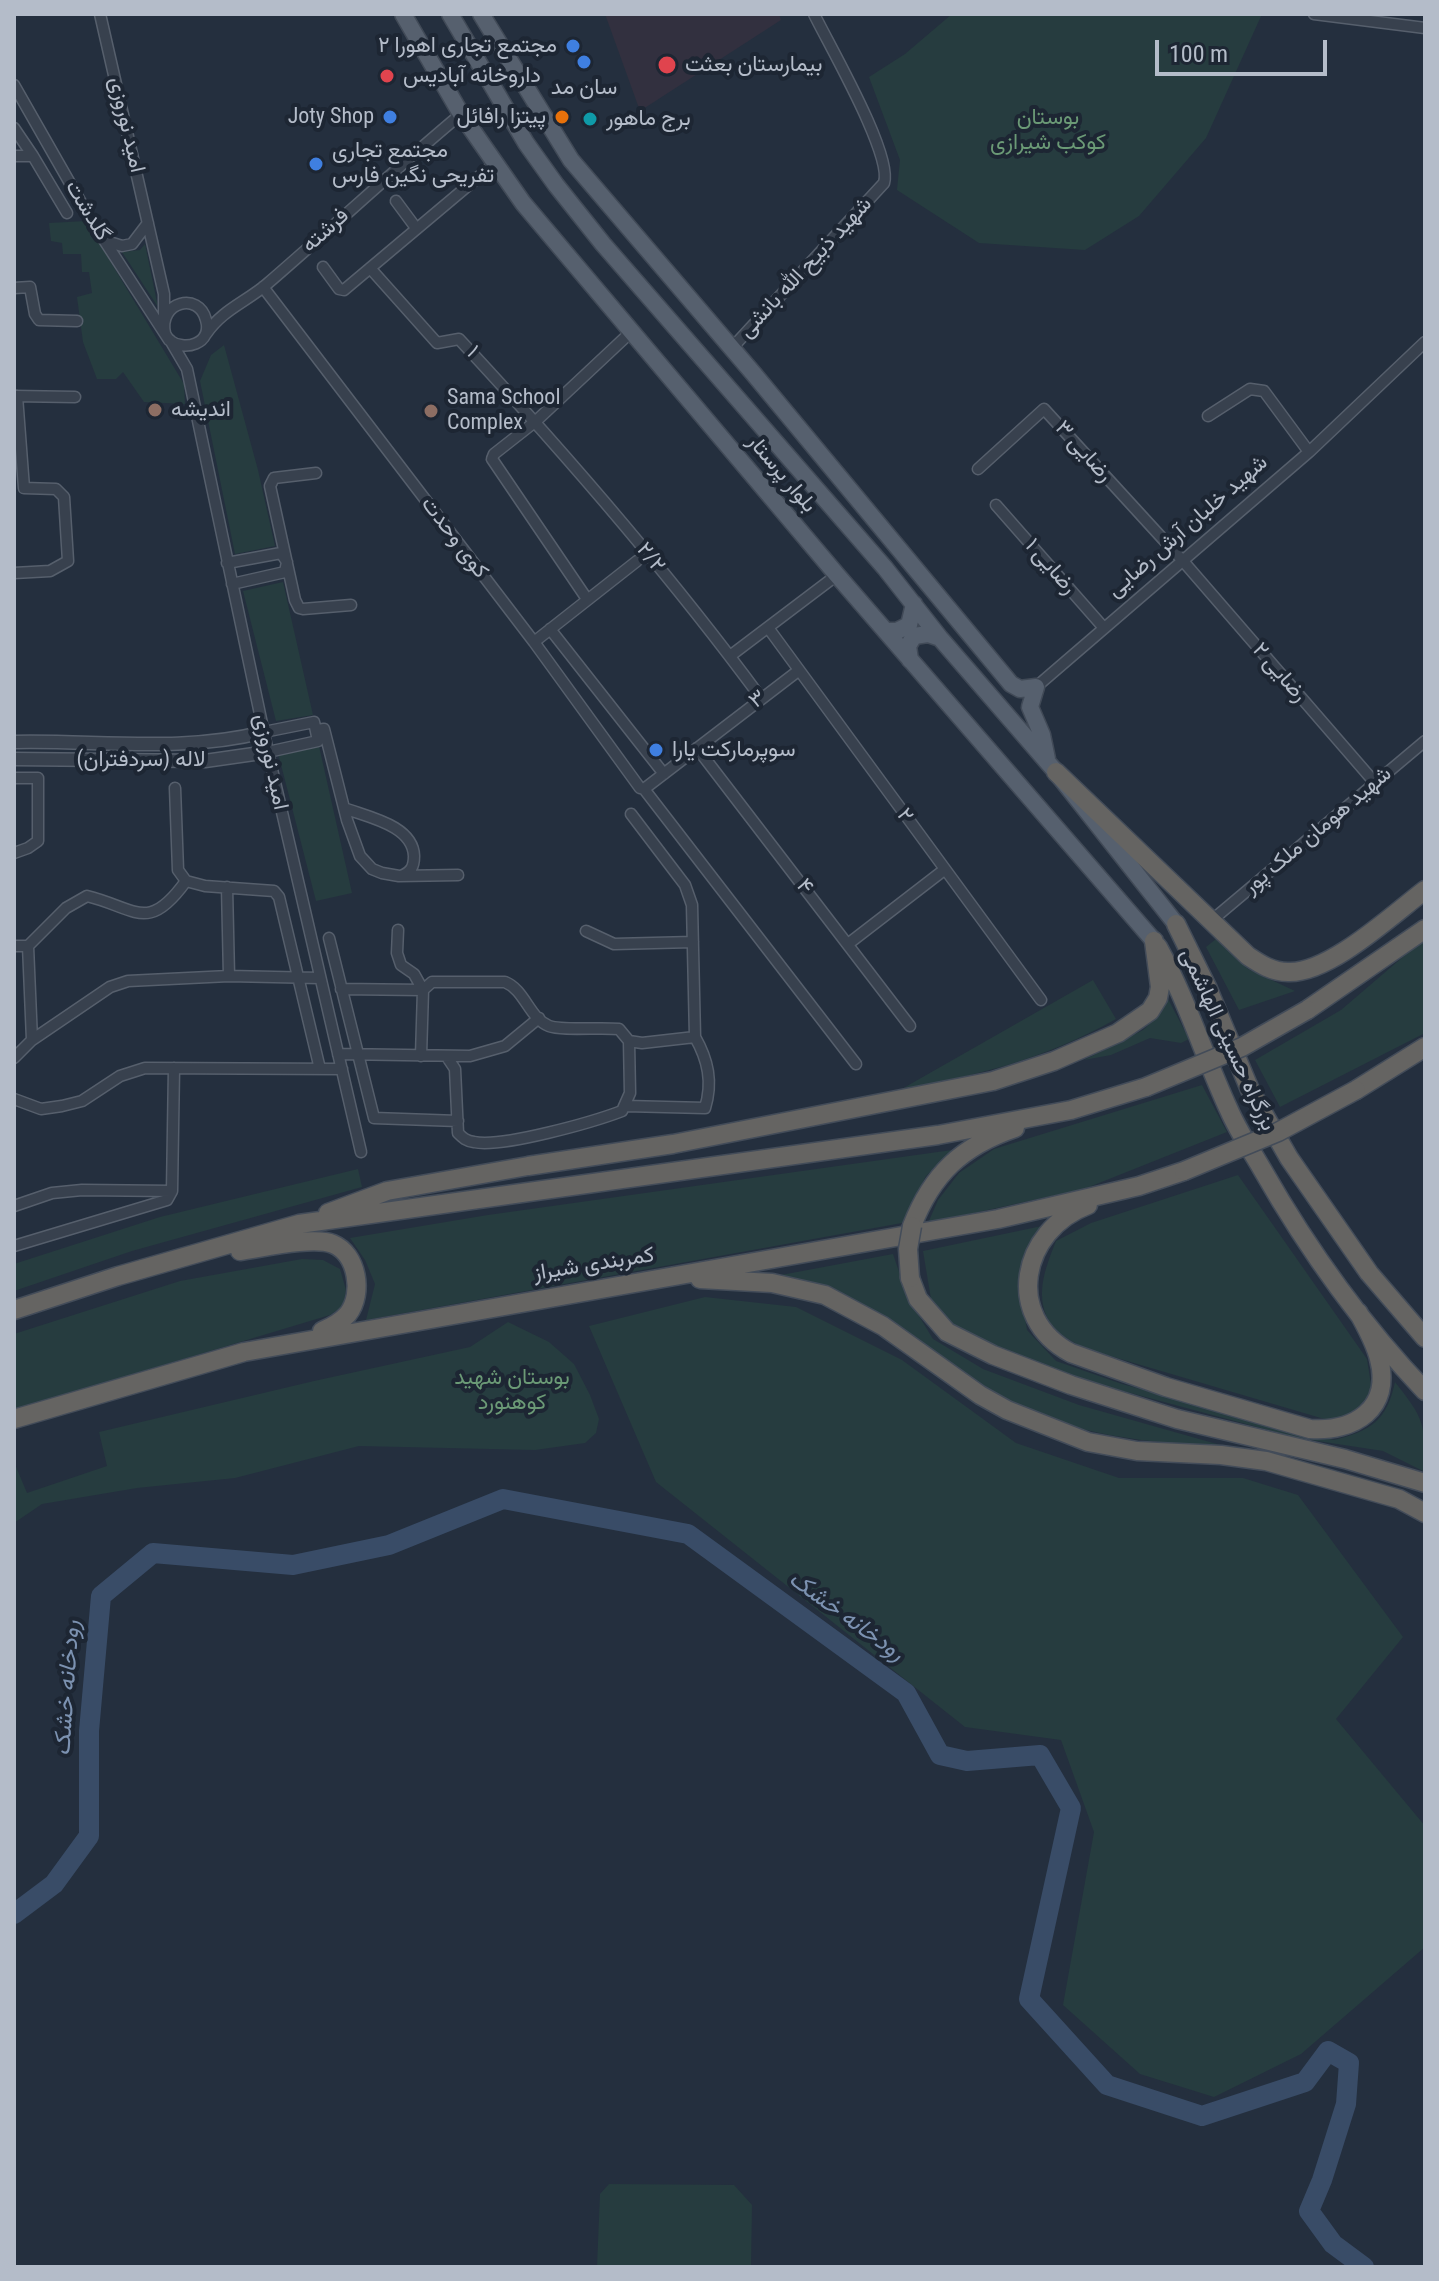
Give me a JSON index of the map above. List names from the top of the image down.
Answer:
{
  "streets": {
    "highway": ["بزرگراه حسینی الهاشمی", "کمربندی شیراز"],
    "main road": ["بلوار پرستار"],
    "street": [
      "امید نوروزی",
      "گلدشت",
      "فرشته",
      "شهید ذبیح الله بانشی",
      "۱",
      "رضایی ۳",
      "شهید خلبان آرش رضایی",
      "کوی وحدت",
      "۲/۲",
      "رضایی ۱",
      "رضایی ۲",
      "۳",
      "لاله (سردفتران)",
      "۲",
      "شهید هومان ملک پور",
      "۴"
    ]
  },
  "crossings": [
    ["امید نوروزی", "گلدشت"],
    ["امید نوروزی", "فرشته"],
    ["امید نوروزی", "لاله (سردفتران)"],
    ["گلدشت", "فرشته"],
    ["فرشته", "بلوار پرستار"],
    ["فرشته", "کوی وحدت"],
    ["۱", "۲/۲"],
    ["رضایی ۳", "شهید خلبان آرش رضایی"],
    ["رضایی ۳", "رضایی ۲"],
    ["بلوار پرستار", "بزرگراه حسینی الهاشمی"],
    ["شهید خلبان آرش رضایی", "رضایی ۱"],
    ["شهید خلبان آرش رضایی", "رضایی ۲"],
    ["کوی وحدت", "۳"],
    ["۲/۲", "۳"],
    ["رضایی ۲", "شهید هومان ملک پور"],
    ["۳", "۲"],
    ["۳", "۴"]
  ],
  "water": ["رودخانه خشک"],
  "parks": ["بوستان کوکب شیرازی", "بوستان شهید کوهنورد"],
  "places": [
    "مجتمع تجاری اهورا ۲",
    "سان مد",
    "بیمارستان بعثت",
    "داروخانه آبادیس",
    "Joty Shop",
    "پیتزا رافائل",
    "برج ماهور",
    "مجتمع تجاری تفریحی نگین فارس",
    "اندیشه",
    "Sama School Complex",
    "سوپرمارکت یارا"
  ],
  "scale_bar": "100 m"
}
